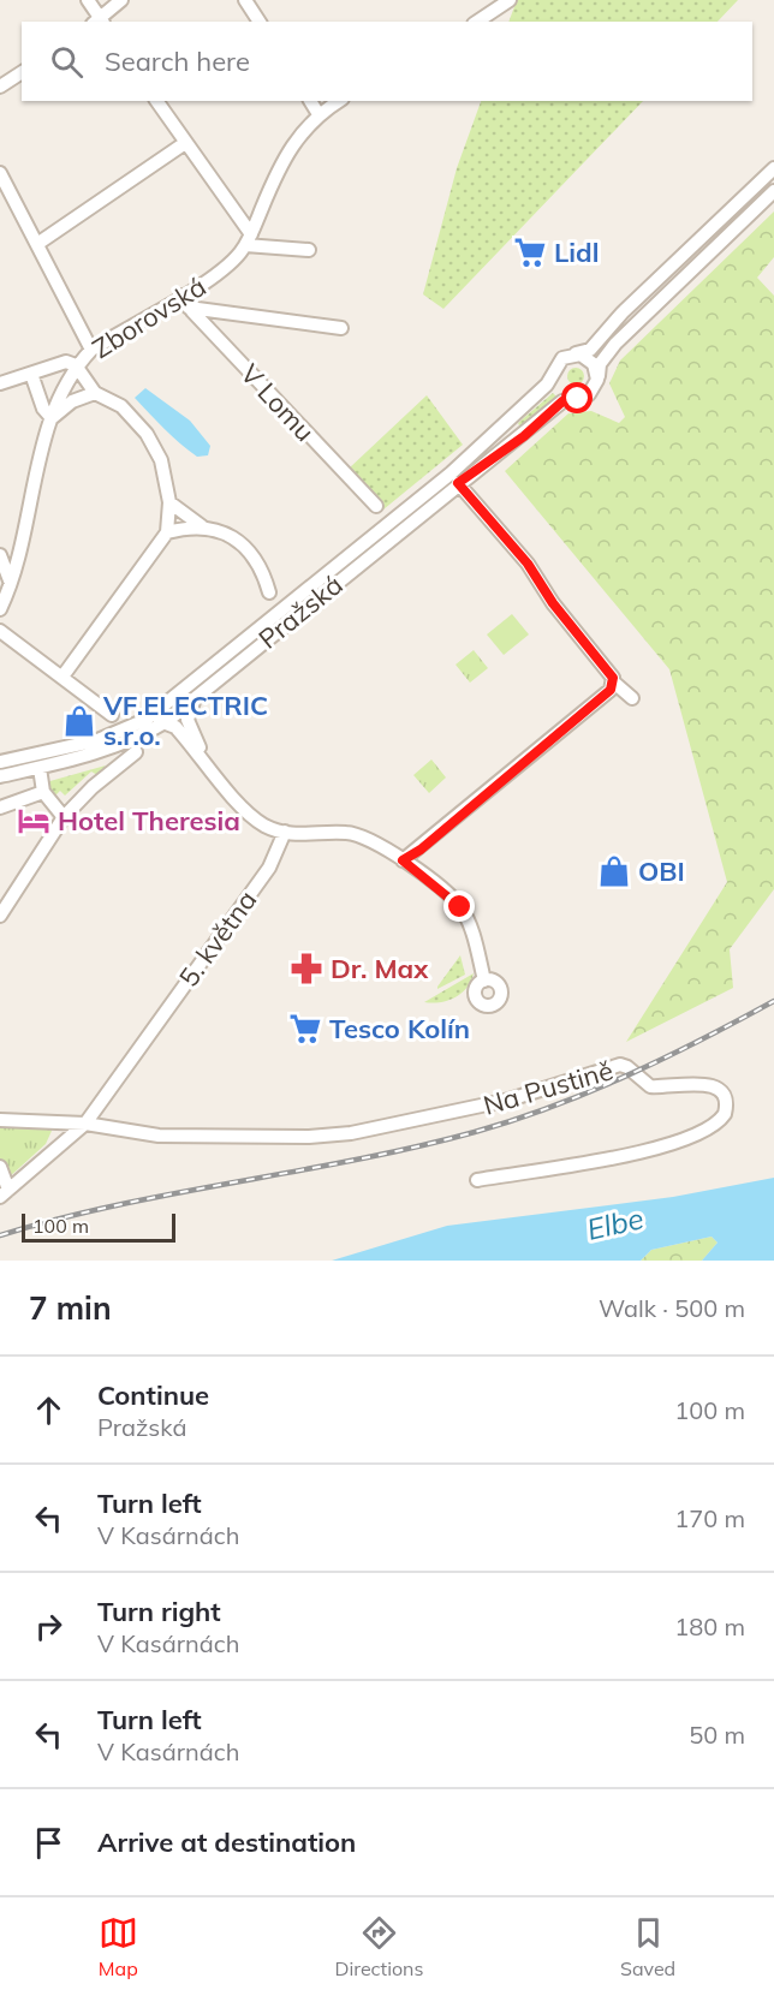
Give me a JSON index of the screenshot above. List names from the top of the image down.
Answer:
{
  "streets": {
    "street": [
      "Zborovská",
      "V Lomu",
      "Pražská",
      "5. května",
      "Na Pustině"
    ]
  },
  "crossings": [
    ["Zborovská", "V Lomu"],
    ["5. května", "Na Pustině"]
  ],
  "water": ["Elbe"],
  "places": {
    "supermarket": ["Lidl", "Tesco Kolín"],
    "shop": ["VF.ELECTRIC s.r.o.", "OBI"],
    "hotel": ["Hotel Theresia"],
    "pharmacy": ["Dr. Max"]
  },
  "scale_bar": "100 m",
  "page": {
    "search": "Search here",
    "scale": "100 m",
    "heading": ["7 min", "Walk · 500 m"],
    "list": [
      ["Continue", "Pražská", "100 m"],
      ["Turn left", "V Kasárnách", "170 m"],
      ["Turn right", "V Kasárnách", "180 m"],
      ["Turn left", "V Kasárnách", "50 m"],
      "Arrive at destination"
    ],
    "nav": ["Map", "Directions", "Saved"]
  }
}
